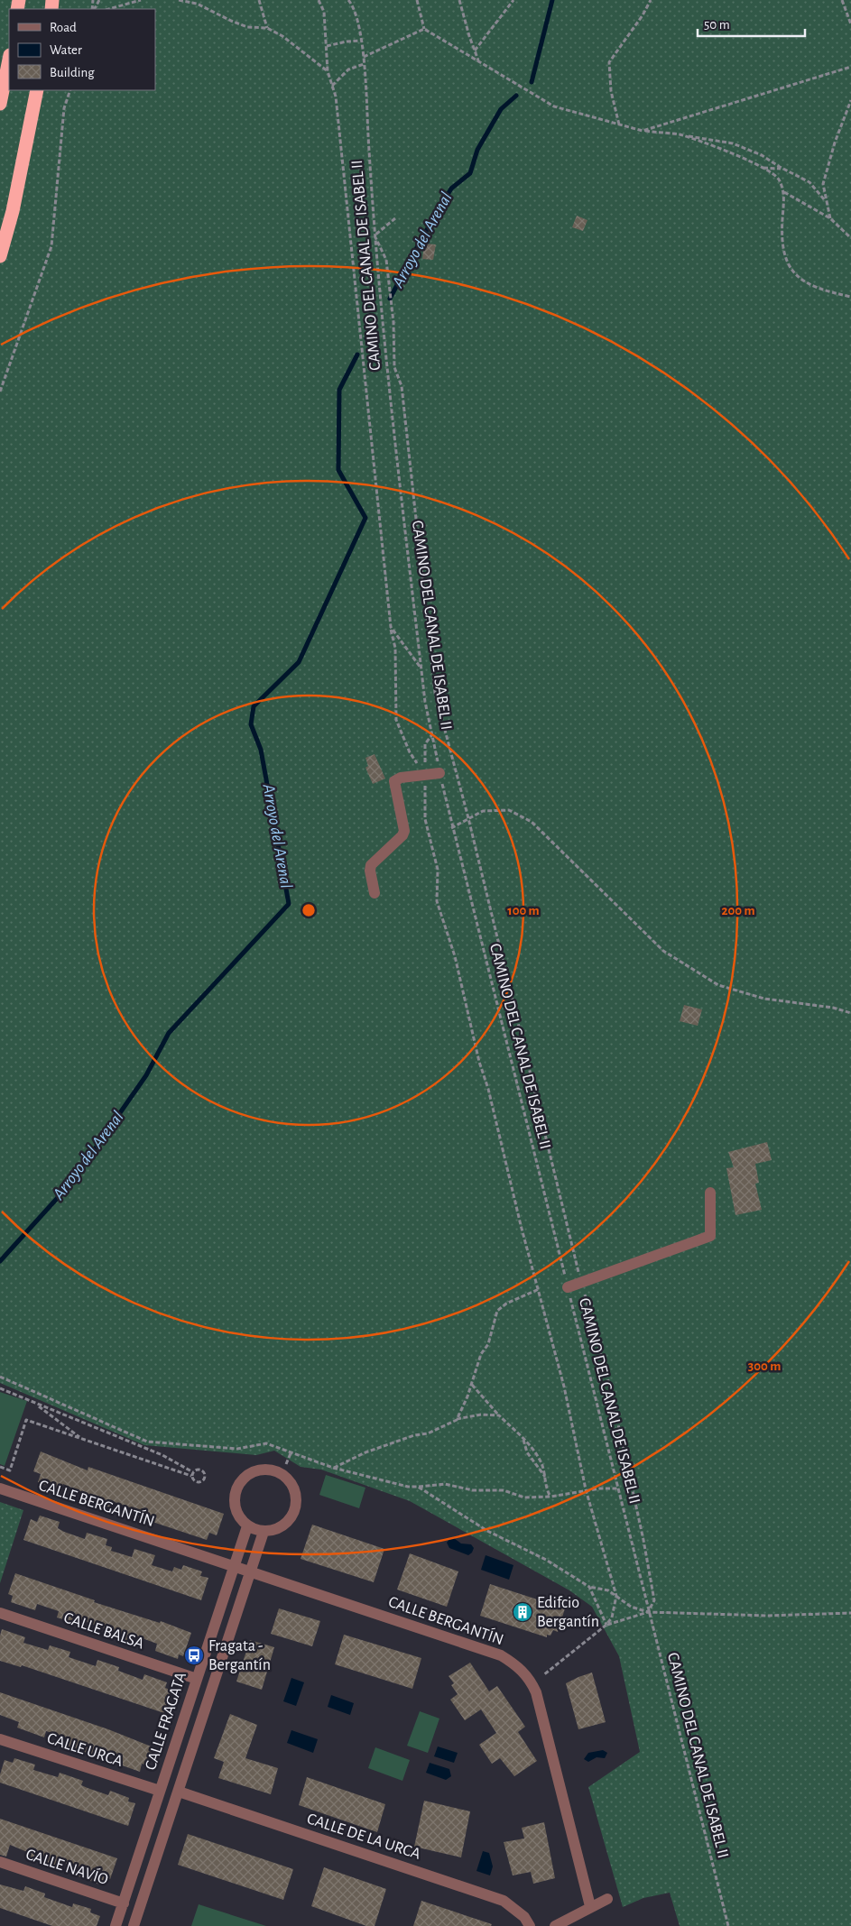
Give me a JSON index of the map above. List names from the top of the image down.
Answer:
{
  "streets": {
    "street": [
      "CALLE BERGANTÍN",
      "CALLE BALSA",
      "CALLE FRAGATA",
      "CALLE URCA",
      "CALLE DE LA URCA",
      "CALLE NAVÍO"
    ],
    "path": ["CAMINO DEL CANAL DE ISABEL II"]
  },
  "crossings": [
    ["CALLE BERGANTÍN", "CALLE FRAGATA"],
    ["CALLE BALSA", "CALLE FRAGATA"],
    ["CALLE FRAGATA", "CALLE URCA"],
    ["CALLE FRAGATA", "CALLE NAVÍO"]
  ],
  "water": ["Arroyo del Arenal"],
  "places": {
    "building": ["Edifcio Bergantín"],
    "bus stop": ["Fragata - Bergantín"]
  },
  "legend": ["Road", "Water", "Building"],
  "scale_bar": "50 m",
  "rings": ["100 m", "200 m", "300 m"]
}
